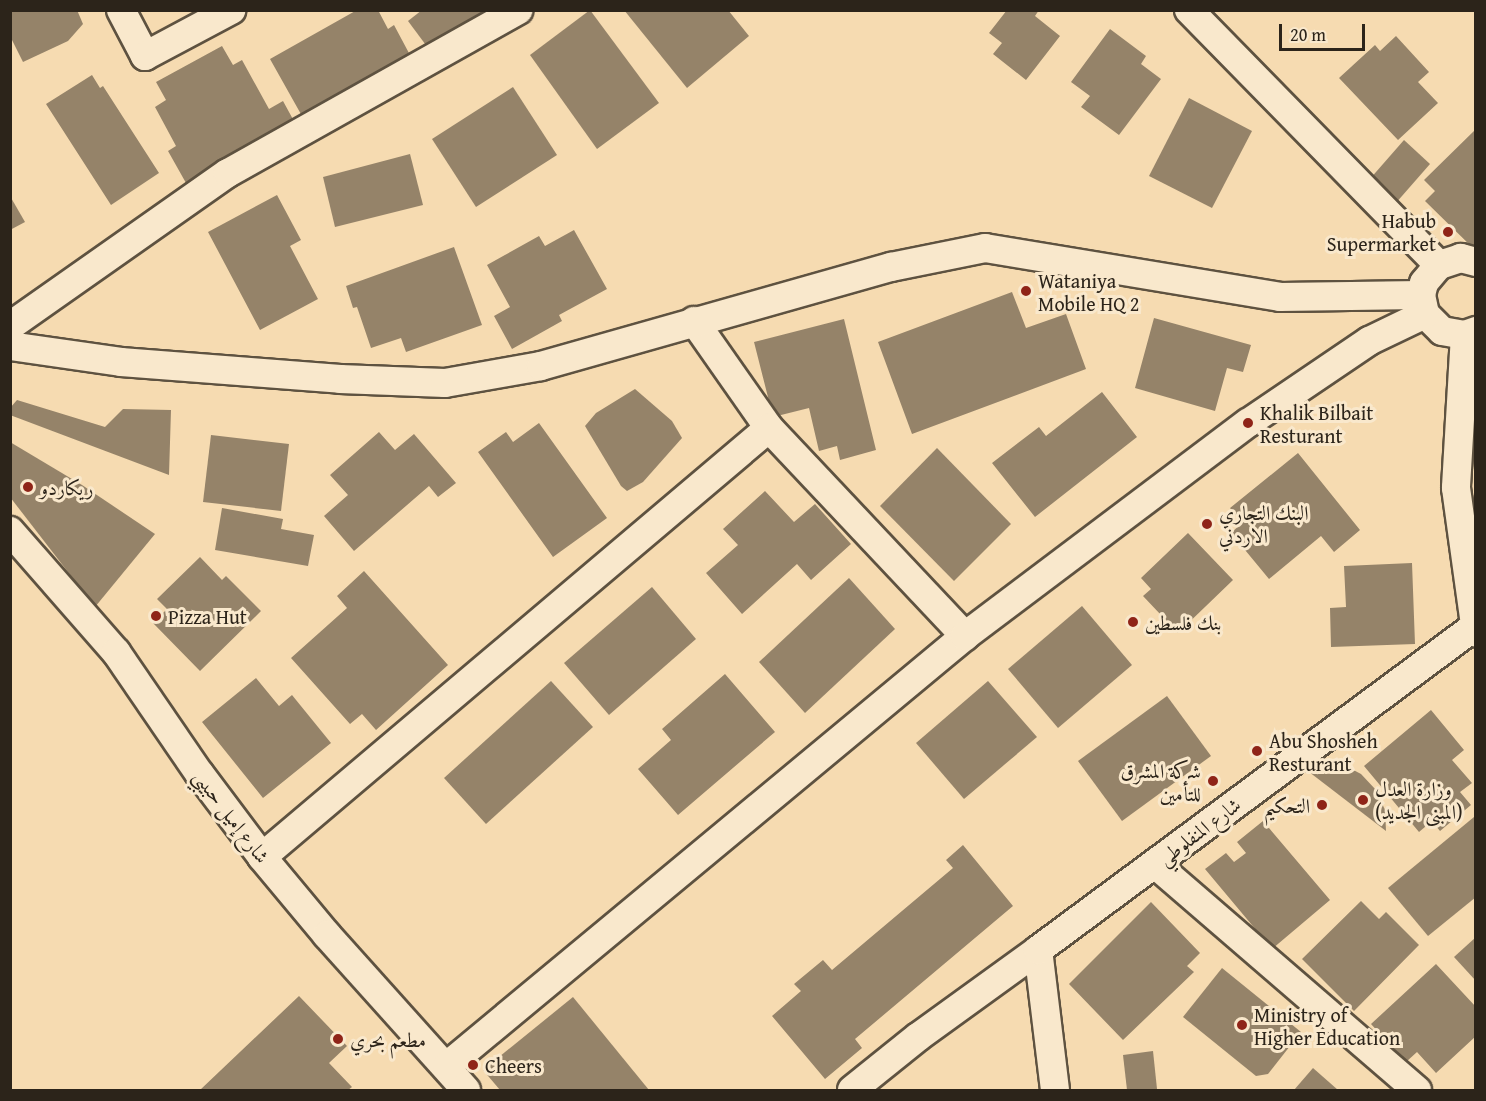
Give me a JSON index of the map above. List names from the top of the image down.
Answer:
{
  "streets": {
    "street": ["شارع إميل حبيبي", "شارع المنفلوطي"]
  },
  "places": [
    "Habub Supermarket",
    "Wataniya Mobile HQ 2",
    "Khalik Bilbait Resturant",
    "ريكاردو",
    "البنك التجاري الاردني",
    "Pizza Hut",
    "بنك فلسطين",
    "Abu Shosheh Resturant",
    "شركة المشرق للتأمين",
    "وزارة العدل (المبنى الجديد)",
    "التحكيم",
    "Ministry of Higher Education",
    "مطعم بحري",
    "Cheers"
  ],
  "scale_bar": "20 m"
}
